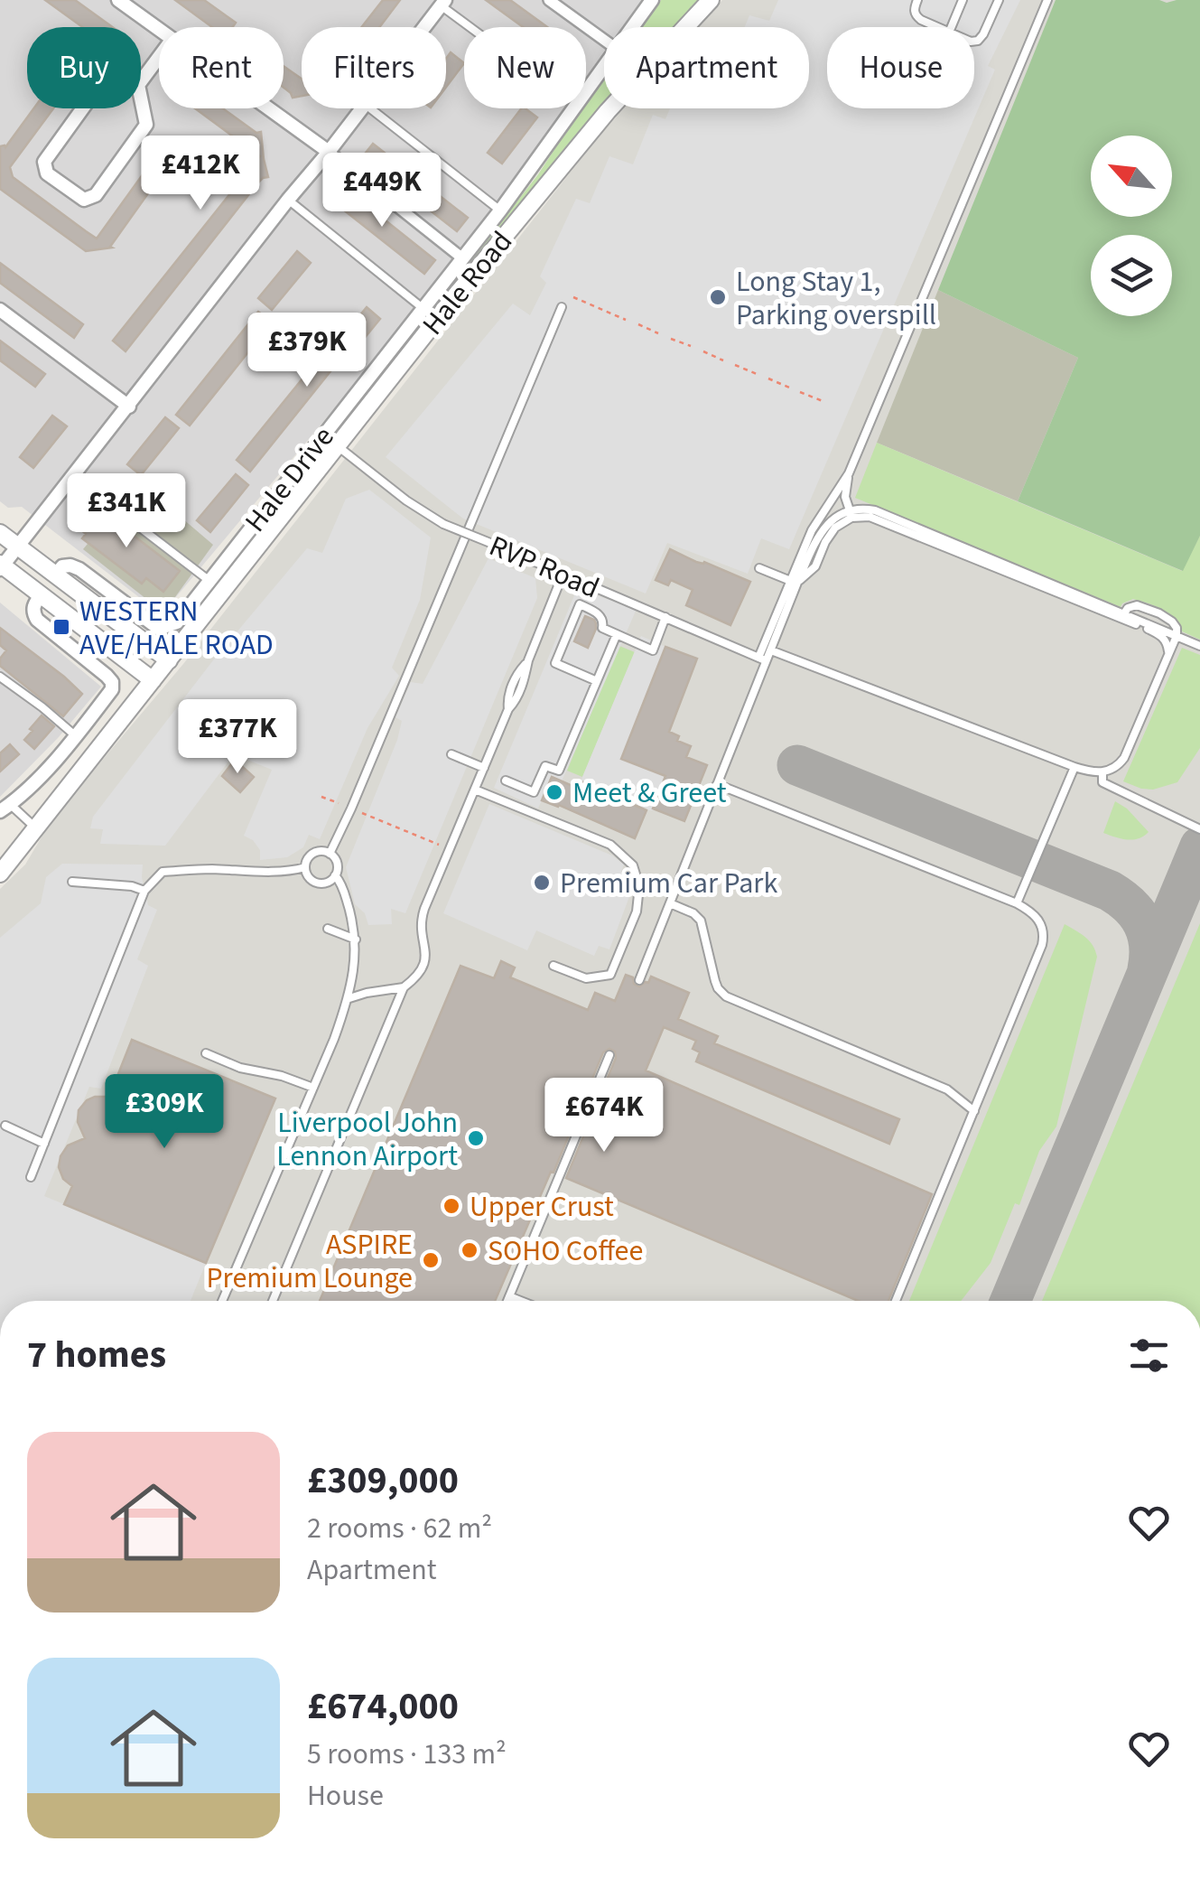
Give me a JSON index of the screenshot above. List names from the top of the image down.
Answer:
{
  "streets": {
    "street": ["Hale Road", "Hale Drive"],
    "lane": ["RVP Road"]
  },
  "crossings": [
    ["Hale Road", "Hale Drive"],
    ["Hale Road", "RVP Road"]
  ],
  "places": {
    "other": [
      "Long Stay 1, Parking overspill",
      "Meet & Greet",
      "Premium Car Park",
      "Liverpool John Lennon Airport",
      "Upper Crust",
      "SOHO Coffee",
      "ASPIRE Premium Lounge"
    ],
    "transit": ["WESTERN AVE/HALE ROAD"]
  },
  "north": "top left",
  "page": {
    "chip": [
      "Buy",
      "Rent",
      "Filters",
      "New",
      "Apartment",
      "House"
    ],
    "price": [
      "£412K",
      "£449K",
      "£379K",
      "£341K",
      "£377K",
      "£309K",
      "£674K"
    ],
    "heading": "7 homes",
    "list": [
      {
        "name": "£309,000",
        "note": "2 rooms · 62 m² · Apartment"
      },
      {
        "name": "£674,000",
        "note": "5 rooms · 133 m² · House"
      }
    ]
  }
}
